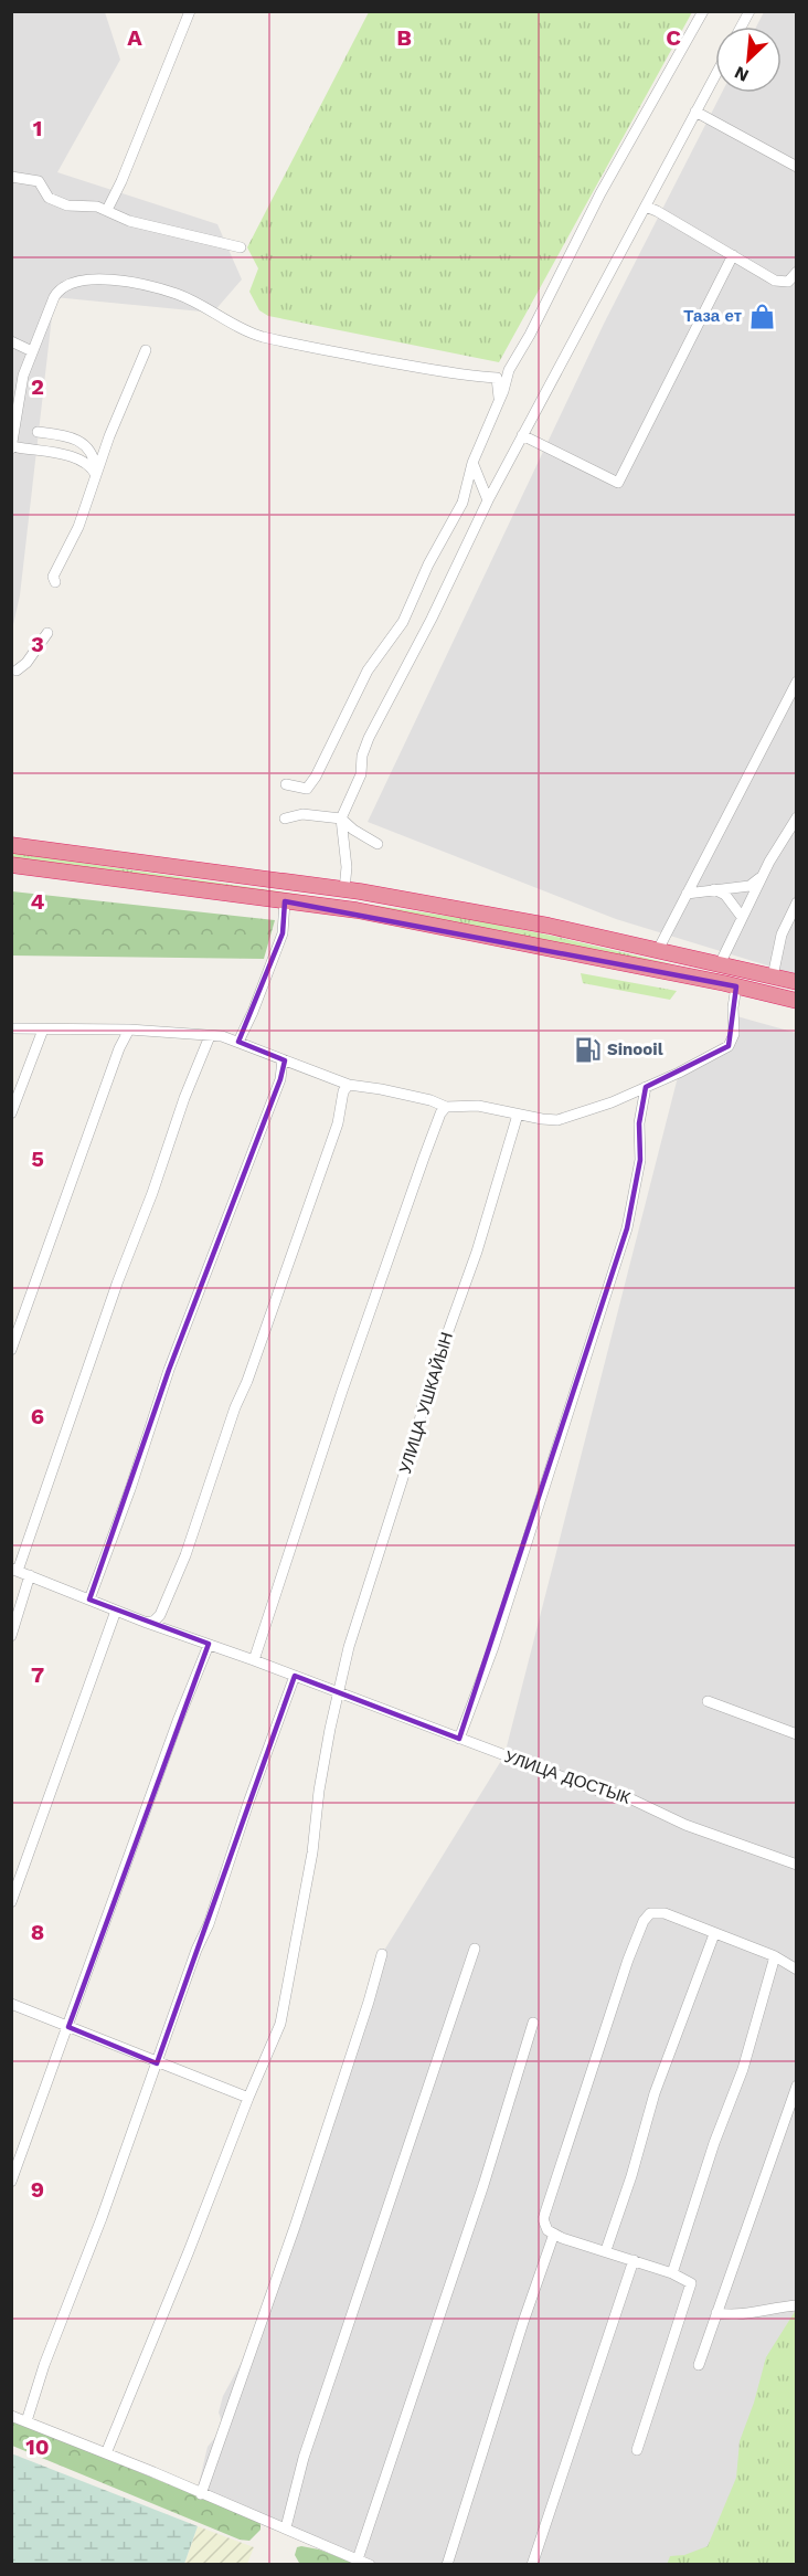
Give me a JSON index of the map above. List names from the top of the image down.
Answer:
{
  "streets": {
    "street": ["УЛИЦА УШКАЙЫН", "УЛИЦА ДОСТЫК"]
  },
  "crossings": [
    ["УЛИЦА УШКАЙЫН", "УЛИЦА ДОСТЫК"]
  ],
  "places": {
    "shop": ["Таза ет"],
    "fuel station": ["Sinooil"]
  },
  "north": "bottom left",
  "grid": {
    "columns": ["A", "B", "C"],
    "rows": [
      "1",
      "2",
      "3",
      "4",
      "5",
      "6",
      "7",
      "8",
      "9",
      "10"
    ]
  }
}
